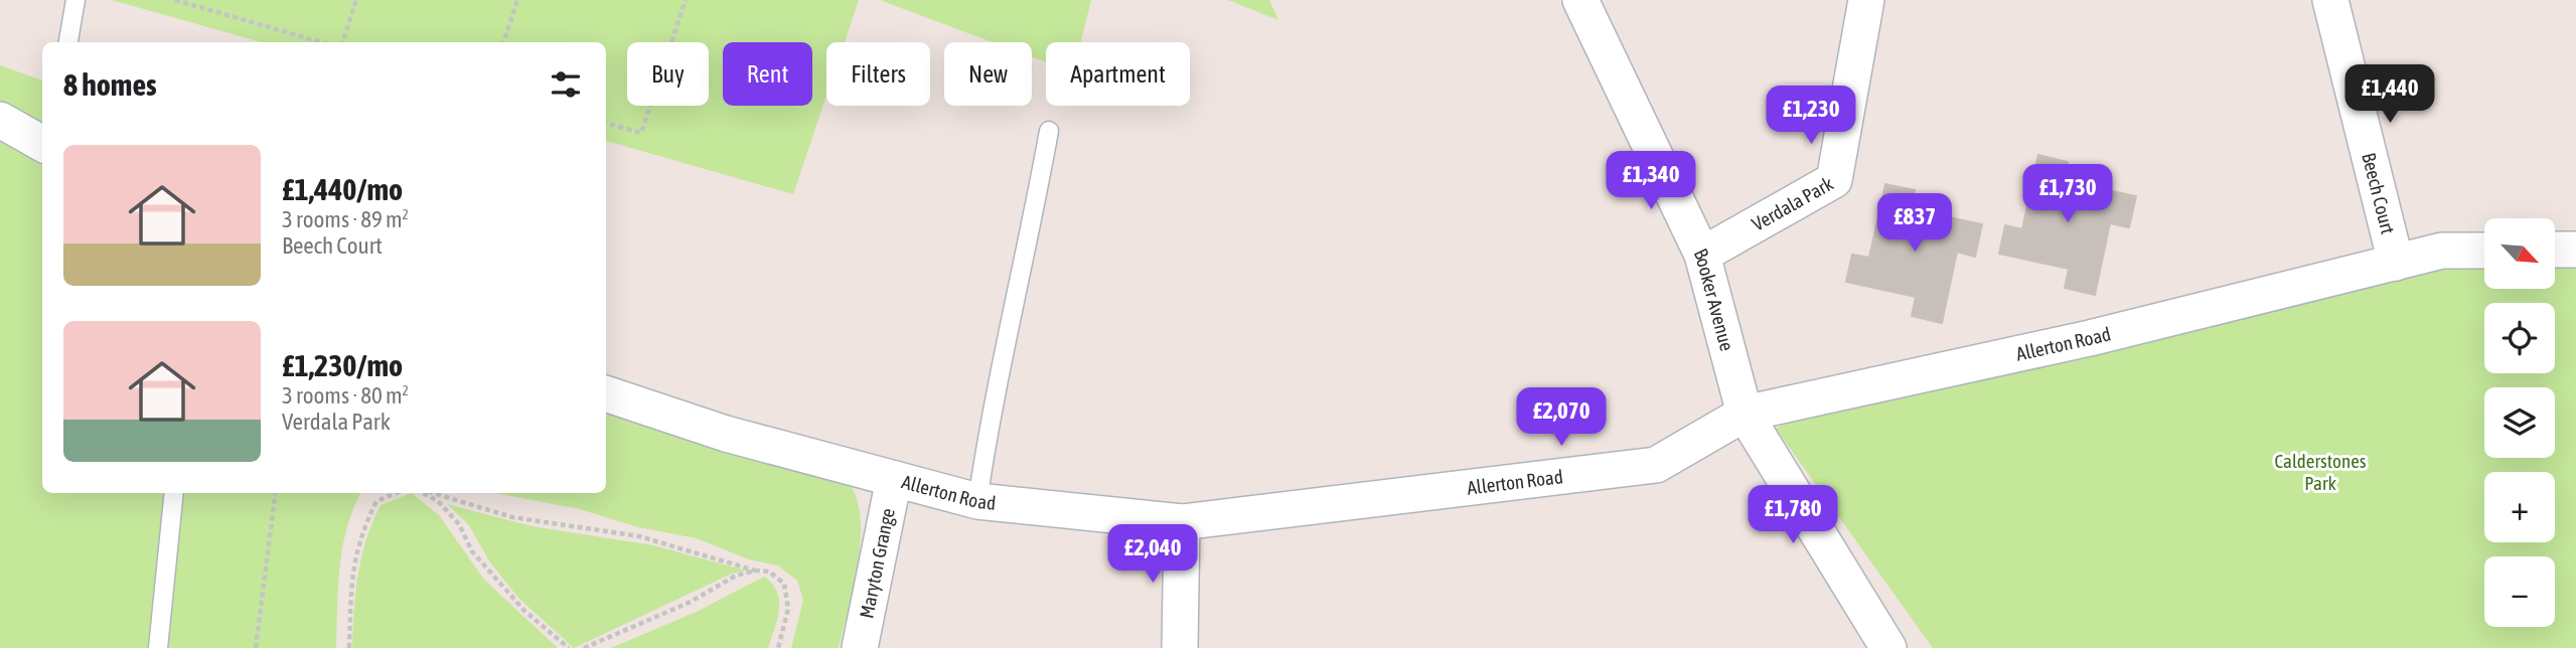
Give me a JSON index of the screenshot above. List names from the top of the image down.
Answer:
{
  "streets": {
    "street": [
      "Beech Court",
      "Verdala Park",
      "Booker Avenue",
      "Allerton Road",
      "Maryton Grange"
    ]
  },
  "crossings": [
    ["Beech Court", "Allerton Road"],
    ["Verdala Park", "Booker Avenue"],
    ["Booker Avenue", "Allerton Road"],
    ["Allerton Road", "Maryton Grange"]
  ],
  "parks": ["Calderstones Park"],
  "north": "bottom right",
  "page": {
    "chip": [
      "Buy",
      "Rent",
      "Filters",
      "New",
      "Apartment"
    ],
    "heading": "8 homes",
    "price": [
      "£1,440",
      "£1,230",
      "£1,340",
      "£1,730",
      "£837",
      "£2,070",
      "£1,780",
      "£2,040"
    ],
    "list": [
      {
        "name": "£1,440/mo",
        "note": "3 rooms · 89 m² · Beech Court"
      },
      {
        "name": "£1,230/mo",
        "note": "3 rooms · 80 m² · Verdala Park"
      }
    ],
    "map_buttons": ["+", "−"]
  }
}
